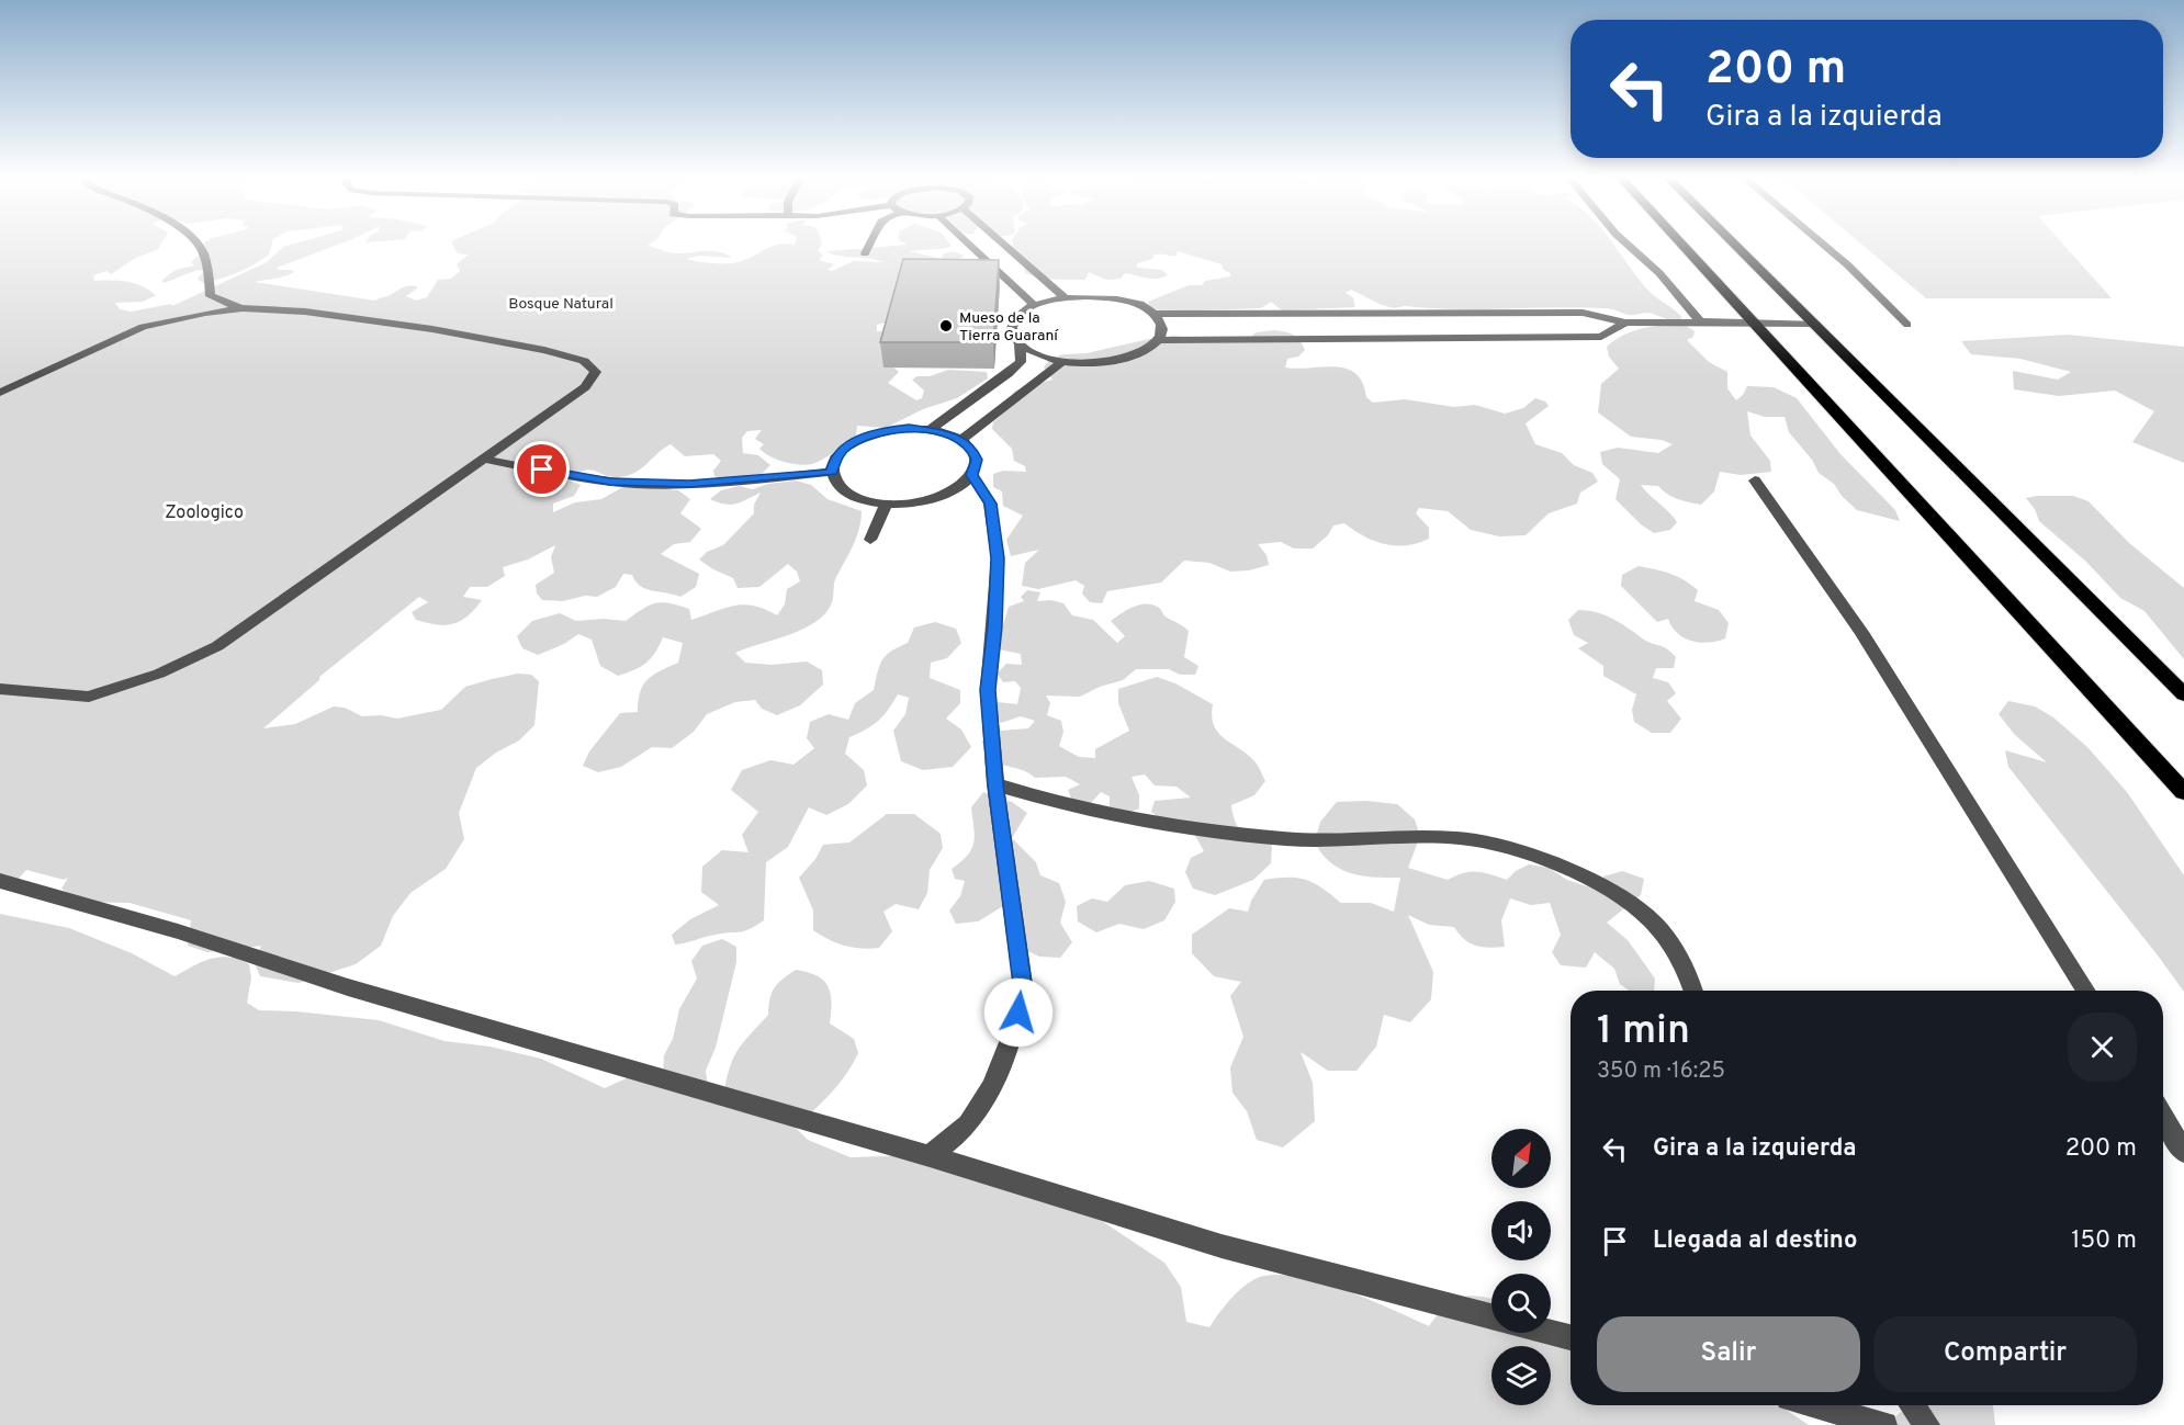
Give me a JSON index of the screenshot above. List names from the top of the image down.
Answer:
{
  "parks": ["Bosque Natural", "Zoologico"],
  "places": ["Mueso de la Tierra Guaraní"],
  "north": "top right",
  "page": {
    "turn": ["200 m", "Gira a la izquierda"],
    "heading": ["1 min", "350 m · 16:25"],
    "list": [
      {
        "name": "Gira a la izquierda",
        "value": "200 m"
      },
      {
        "name": "Llegada al destino",
        "value": "150 m"
      }
    ],
    "buttons": ["Salir", "Compartir"]
  }
}
